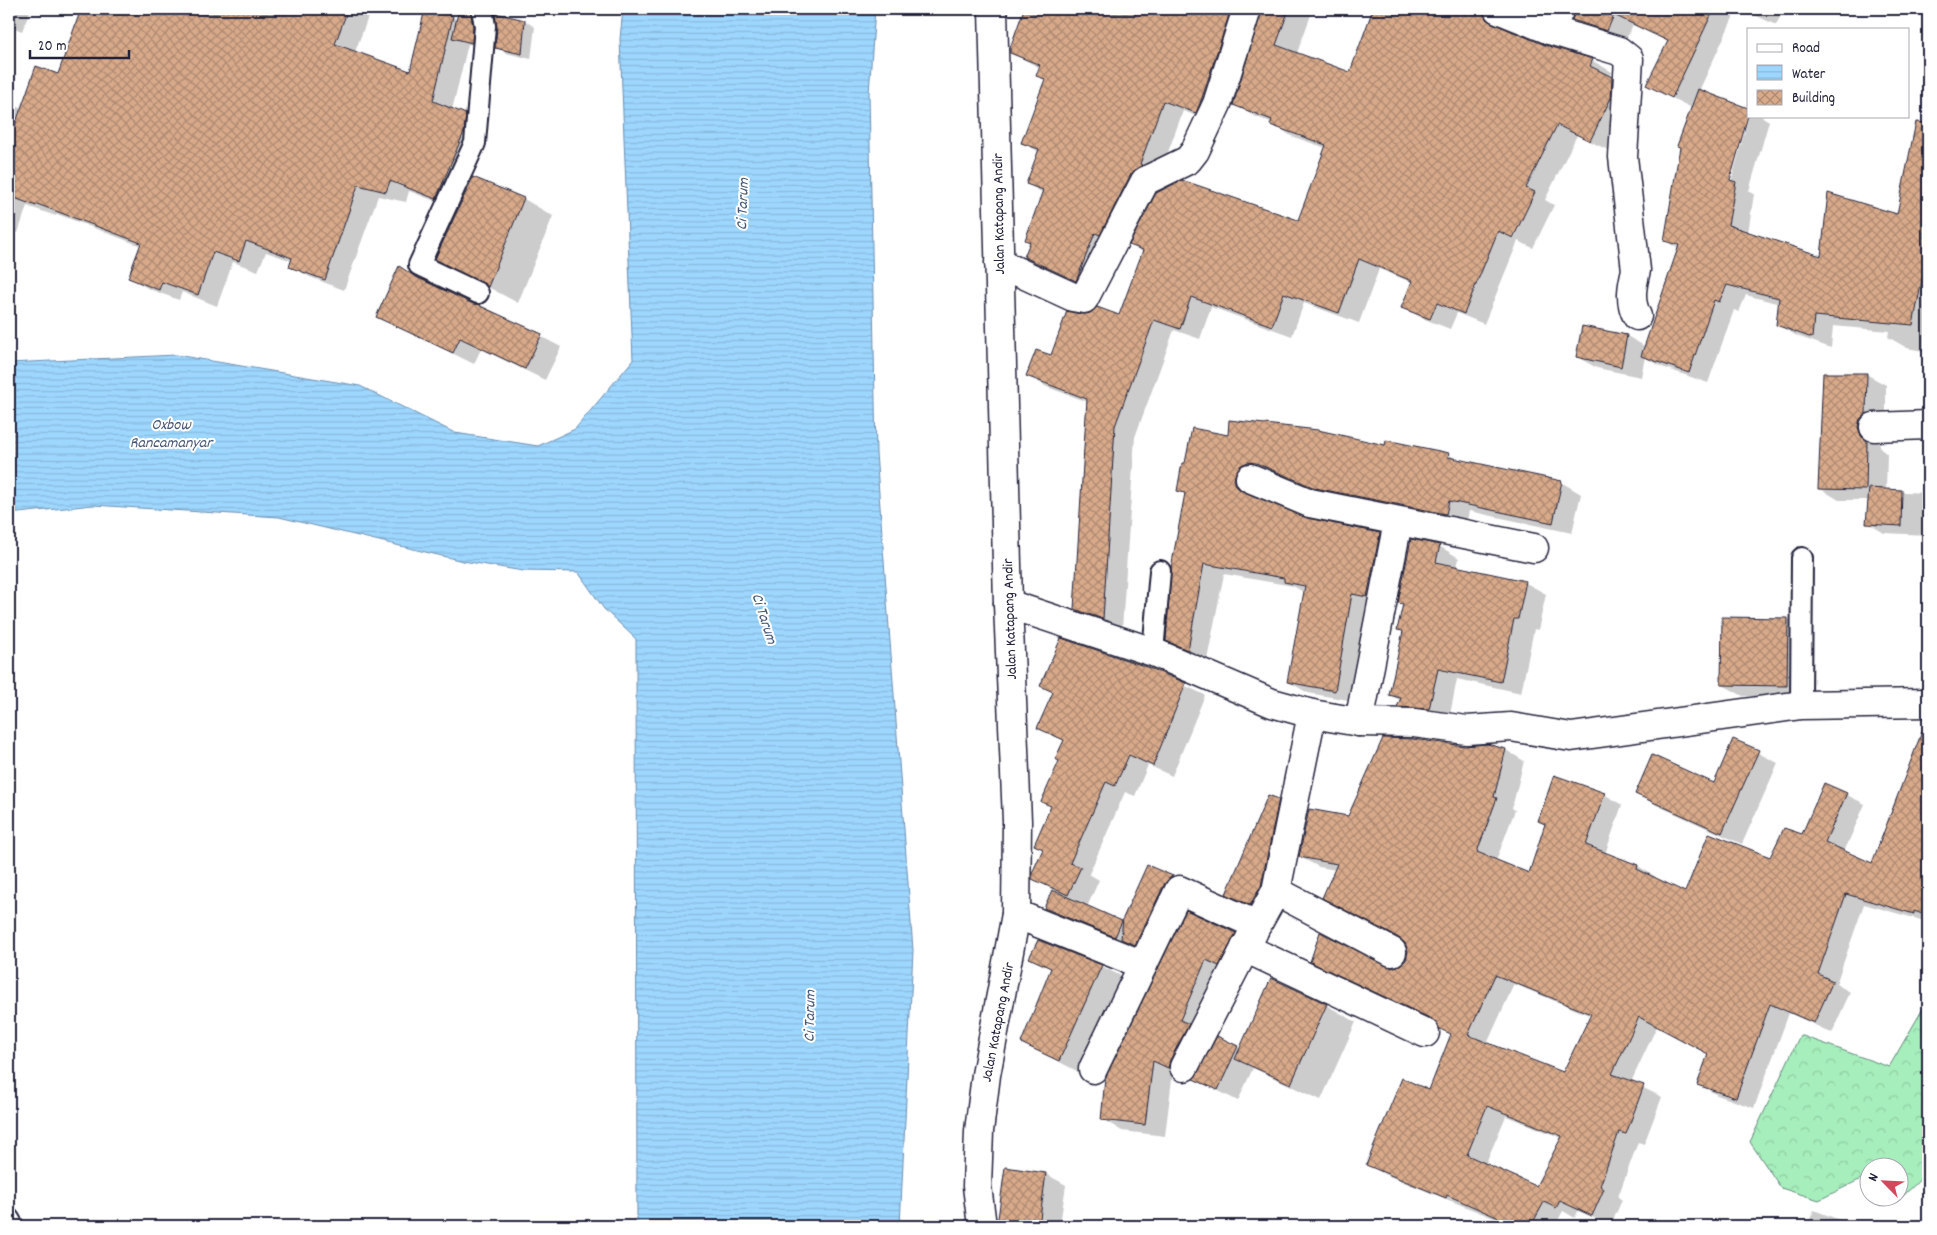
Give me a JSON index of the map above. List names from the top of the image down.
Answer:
{
  "streets": {
    "street": ["Jalan Katapang Andir"]
  },
  "water": ["Ci Tarum", "Oxbow Rancamanyar"],
  "legend": ["Road", "Water", "Building"],
  "scale_bar": "20 m",
  "north": "top left"
}
